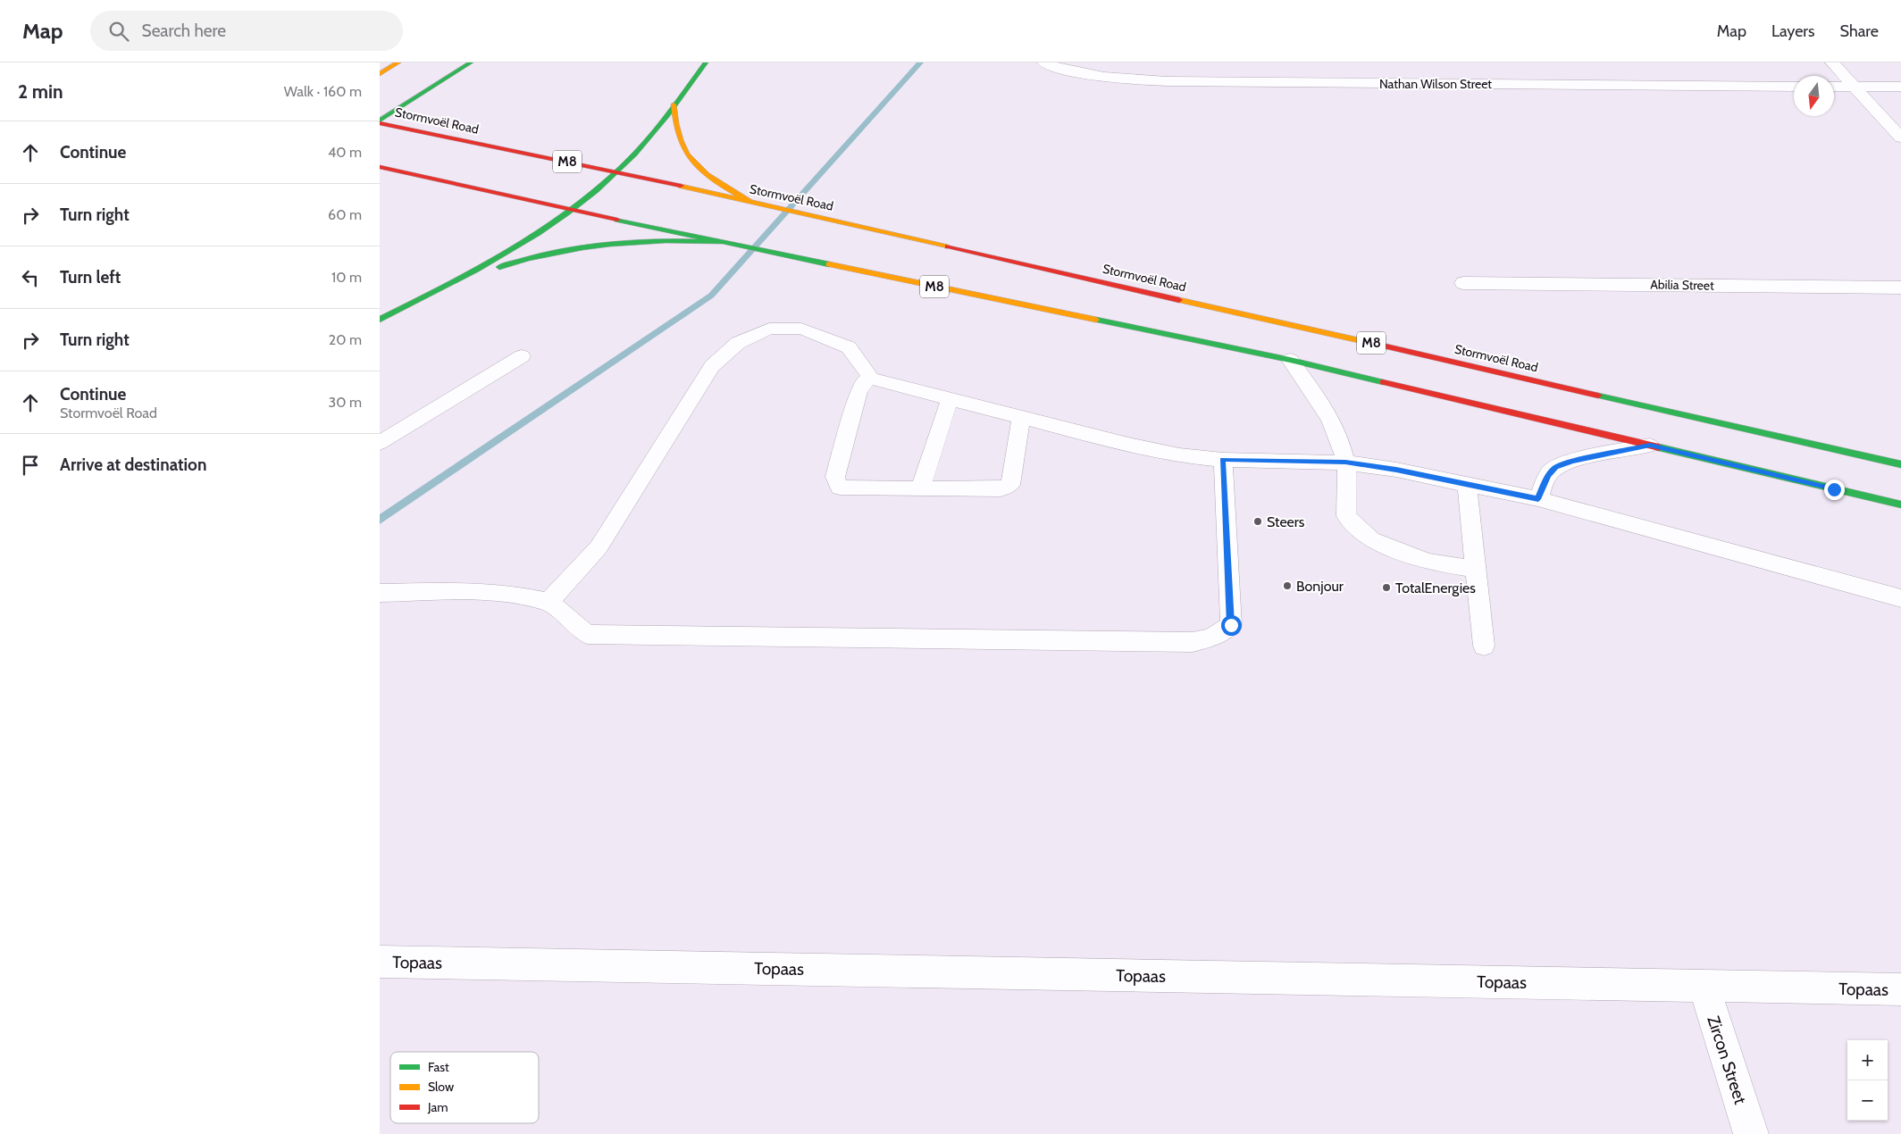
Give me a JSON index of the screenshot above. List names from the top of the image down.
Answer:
{
  "streets": {
    "main road": ["Stormvoël Road", "M8"],
    "street": [
      "Nathan Wilson Street",
      "Abilia Street",
      "Topaas",
      "Zircon Street"
    ]
  },
  "crossings": [
    ["Topaas", "Zircon Street"]
  ],
  "places": ["Steers", "Bonjour", "TotalEnergies"],
  "legend": ["Fast", "Slow", "Jam"],
  "north": "bottom",
  "page": {
    "header": "Map",
    "search": "Search here",
    "nav": ["Map", "Layers", "Share"],
    "heading": ["2 min", "Walk · 160 m"],
    "list": [
      ["Continue", "40 m"],
      ["Turn right", "60 m"],
      ["Turn left", "10 m"],
      ["Turn right", "20 m"],
      ["Continue", "Stormvoël Road", "30 m"],
      "Arrive at destination"
    ],
    "map_buttons": ["+", "−"]
  }
}
